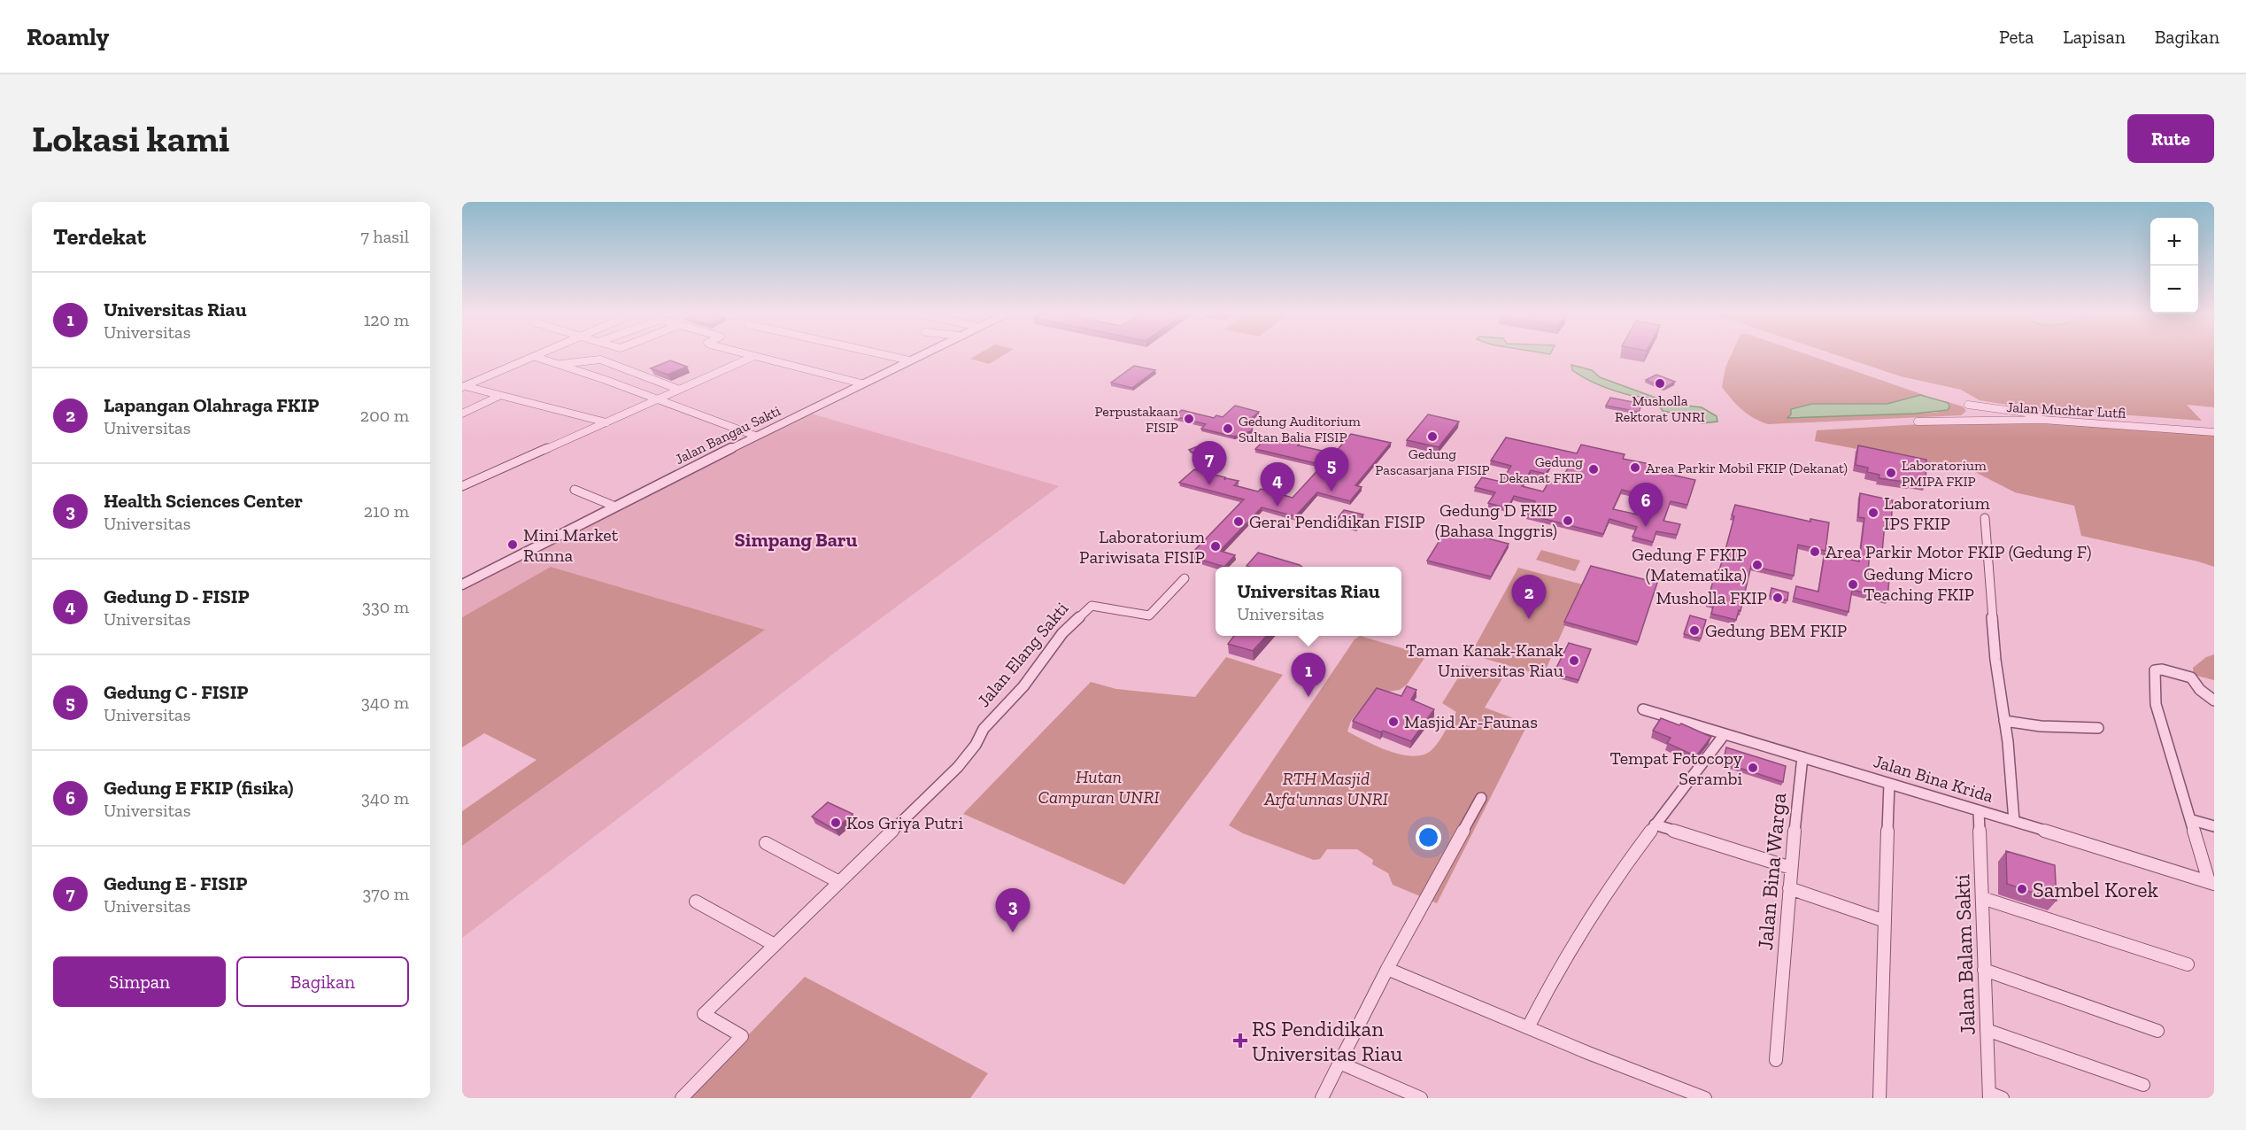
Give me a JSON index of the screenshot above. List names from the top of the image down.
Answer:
{
  "streets": {
    "street": [
      "Jalan Muchtar Lutfi",
      "Jalan Bangau Sakti",
      "Jalan Elang Sakti",
      "Jalan Bina Krida",
      "Jalan Bina Warga",
      "Jalan Balam Sakti"
    ]
  },
  "crossings": [
    ["Jalan Bina Krida", "Jalan Bina Warga"],
    ["Jalan Bina Krida", "Jalan Balam Sakti"]
  ],
  "districts": ["Simpang Baru"],
  "parks": ["Hutan Campuran UNRI", "RTH Masjid Arfa'unnas UNRI"],
  "places": {
    "other": [
      "Musholla Rektorat UNRI",
      "Perpustakaan FISIP",
      "Gedung Auditorium Sultan Balia FISIP",
      "Gedung Pascasarjana FISIP",
      "Area Parkir Mobil FKIP (Dekanat)",
      "Gedung Dekanat FKIP",
      "Laboratorium PMIPA FKIP",
      "Laboratorium IPS FKIP",
      "Gedung D FKIP (Bahasa Inggris)",
      "Gerai Pendidikan FISIP",
      "Mini Market Runna",
      "Laboratorium Pariwisata FISIP",
      "Area Parkir Motor FKIP (Gedung F)",
      "Gedung F FKIP (Matematika)",
      "Gedung Micro Teaching FKIP",
      "Musholla FKIP",
      "Gedung BEM FKIP",
      "Taman Kanak-Kanak Universitas Riau",
      "Masjid Ar-Faunas",
      "Tempat Fotocopy Serambi",
      "Kos Griya Putri",
      "Sambel Korek"
    ],
    "health": ["RS Pendidikan Universitas Riau"]
  },
  "page": {
    "header": "Roamly",
    "nav": ["Peta", "Lapisan", "Bagikan"],
    "buttons": [
      "Rute",
      ["Simpan", "Bagikan"]
    ],
    "title": "Lokasi kami",
    "heading": ["Terdekat", "7 hasil"],
    "map_buttons": ["+", "−"],
    "list": [
      {
        "mark": "1",
        "name": "Universitas Riau",
        "note": "Universitas",
        "value": "120 m"
      },
      {
        "mark": "2",
        "name": "Lapangan Olahraga FKIP",
        "note": "Universitas",
        "value": "200 m"
      },
      {
        "mark": "3",
        "name": "Health Sciences Center",
        "note": "Universitas",
        "value": "210 m"
      },
      {
        "mark": "4",
        "name": "Gedung D - FISIP",
        "note": "Universitas",
        "value": "330 m"
      },
      {
        "mark": "5",
        "name": "Gedung C - FISIP",
        "note": "Universitas",
        "value": "340 m"
      },
      {
        "mark": "6",
        "name": "Gedung E FKIP (fisika)",
        "note": "Universitas",
        "value": "340 m"
      },
      {
        "mark": "7",
        "name": "Gedung E - FISIP",
        "note": "Universitas",
        "value": "370 m"
      }
    ],
    "pins": [
      "7",
      "5",
      "4",
      "6",
      "2",
      "1",
      "3"
    ],
    "popup": ["Universitas Riau", "Universitas"]
  }
}
